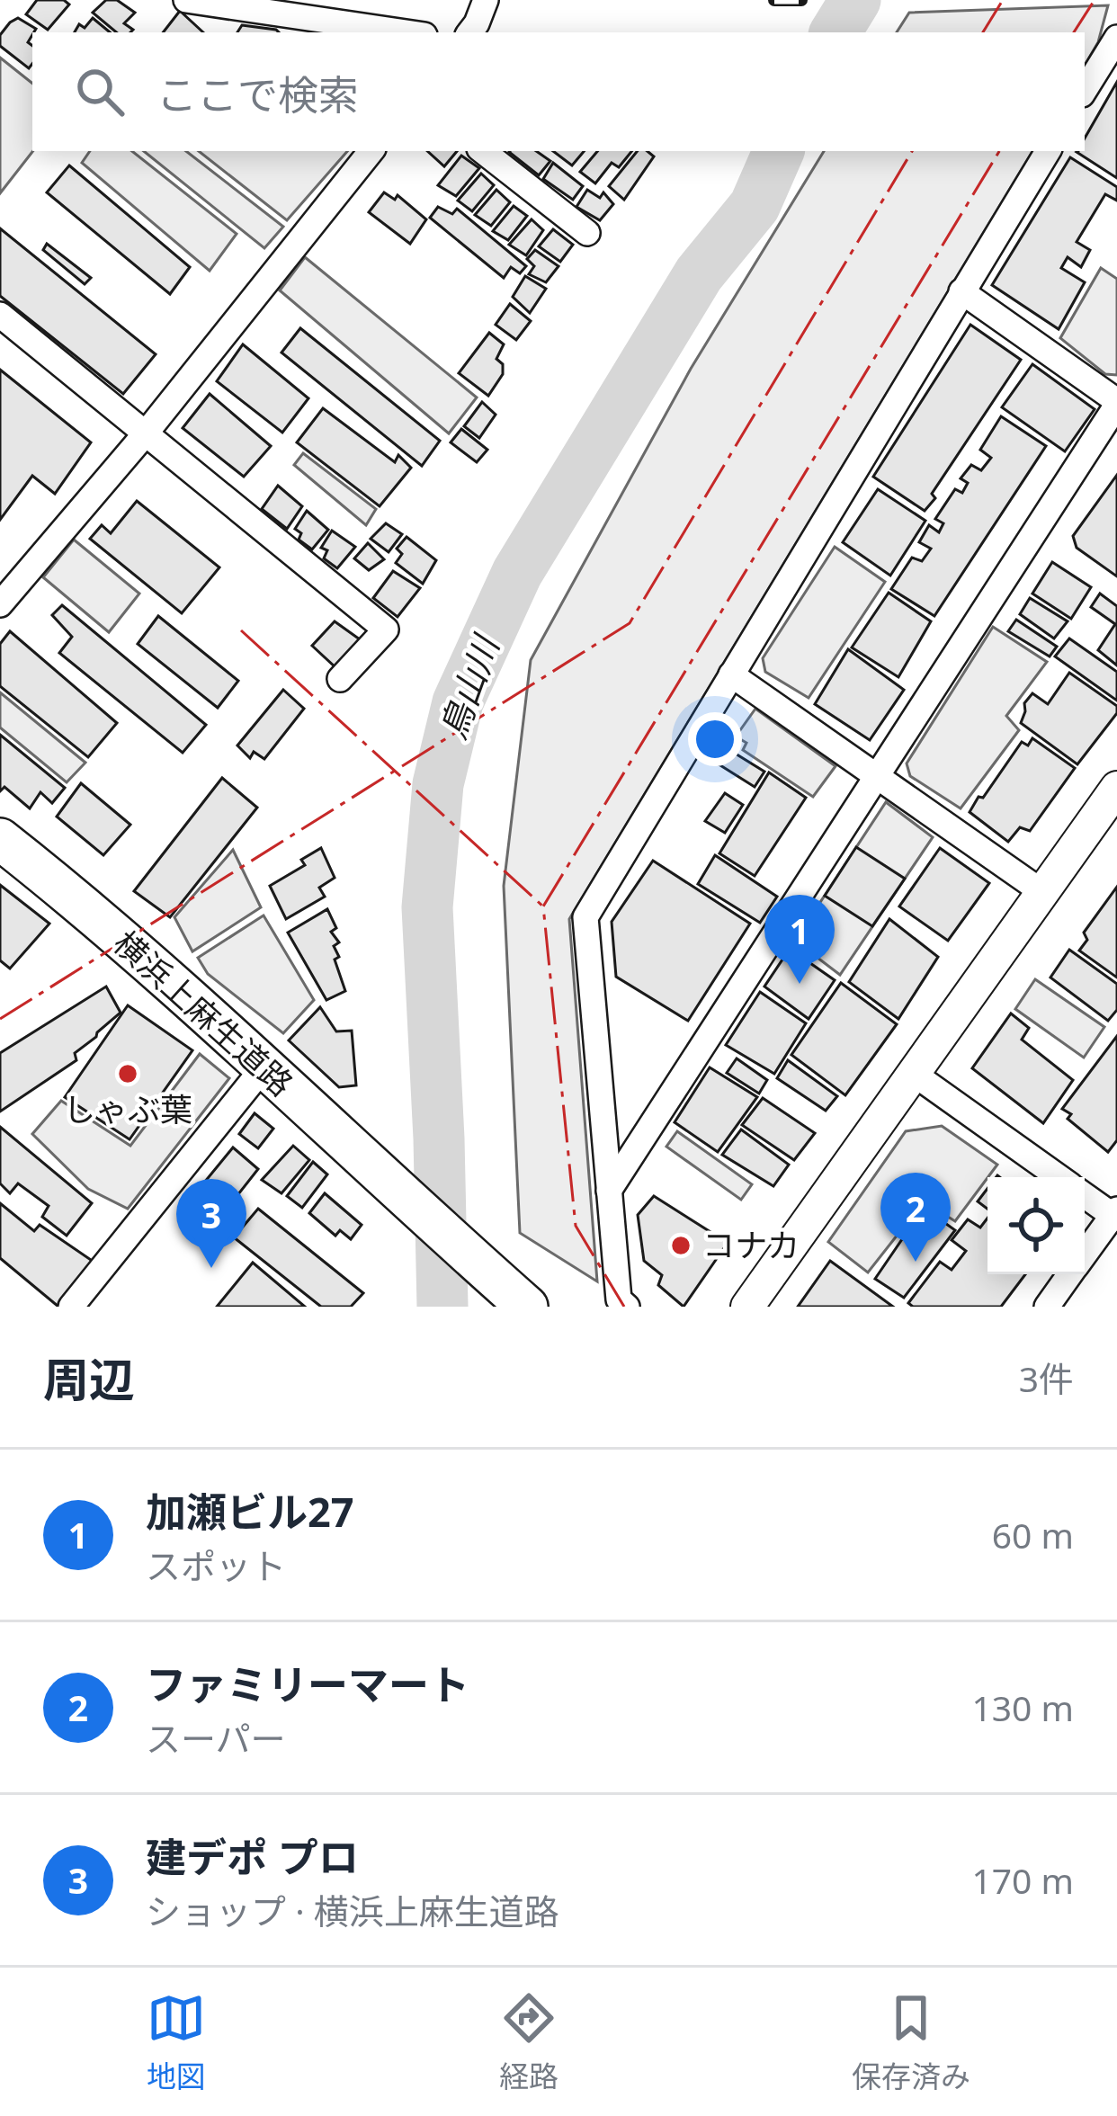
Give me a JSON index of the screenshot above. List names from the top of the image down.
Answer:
{
  "streets": {
    "main road": ["横浜上麻生道路"]
  },
  "water": ["鳥山川"],
  "places": ["しゃぶ葉", "コナカ"],
  "page": {
    "search": "ここで検索",
    "pins": ["1", "2", "3"],
    "heading": ["周辺", "3件"],
    "list": [
      {
        "mark": "1",
        "name": "加瀬ビル27",
        "note": "スポット",
        "value": "60 m"
      },
      {
        "mark": "2",
        "name": "ファミリーマート",
        "note": "スーパー",
        "value": "130 m"
      },
      {
        "mark": "3",
        "name": "建デポ プロ",
        "note": "ショップ · 横浜上麻生道路",
        "value": "170 m"
      }
    ],
    "nav": ["地図", "経路", "保存済み"]
  }
}
